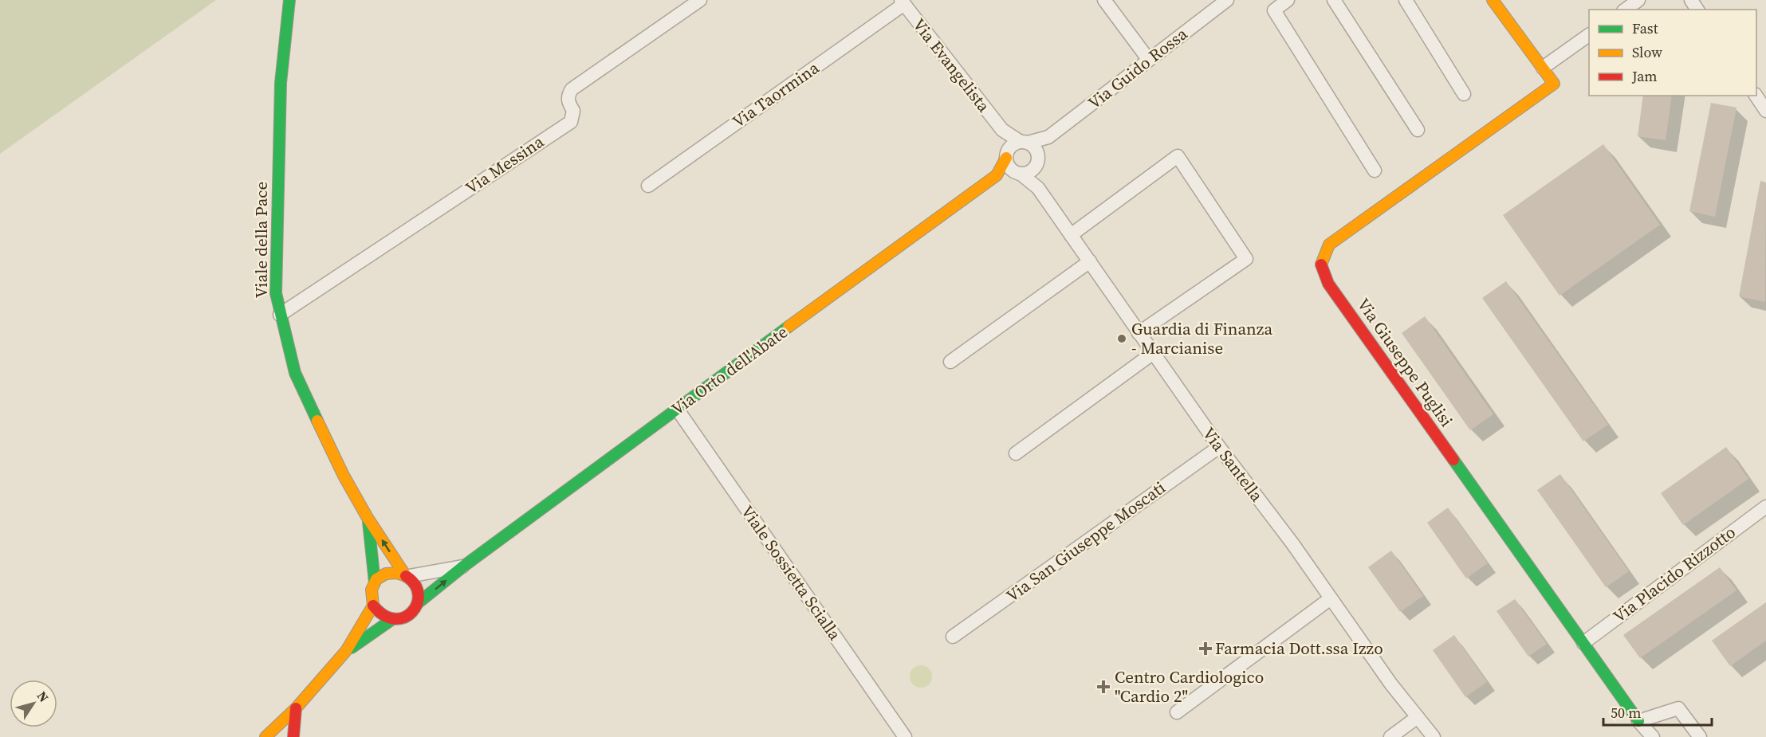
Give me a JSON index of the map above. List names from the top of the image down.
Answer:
{
  "streets": {
    "street": [
      "Via Evangelista",
      "Via Guido Rossa",
      "Via Taormina",
      "Via Messina",
      "Viale della Pace",
      "Via Giuseppe Puglisi",
      "Via Orto dell'Abate",
      "Via Santella",
      "Via San Giuseppe Moscati",
      "Viale Sossietta Scialla",
      "Via Placido Rizzotto"
    ]
  },
  "crossings": [
    ["Via Evangelista", "Via Guido Rossa"],
    ["Via Evangelista", "Via Taormina"],
    ["Via Evangelista", "Via Orto dell'Abate"],
    ["Via Evangelista", "Via Santella"],
    ["Via Guido Rossa", "Via Orto dell'Abate"],
    ["Via Guido Rossa", "Via Santella"],
    ["Via Messina", "Viale della Pace"],
    ["Viale della Pace", "Via Orto dell'Abate"],
    ["Via Giuseppe Puglisi", "Via Placido Rizzotto"],
    ["Via Orto dell'Abate", "Via Santella"],
    ["Via Orto dell'Abate", "Viale Sossietta Scialla"],
    ["Via Santella", "Via San Giuseppe Moscati"]
  ],
  "places": {
    "other": ["Guardia di Finanza - Marcianise"],
    "health": ["Farmacia Dott.ssa Izzo", "Centro Cardiologico \"Cardio 2\""]
  },
  "legend": ["Fast", "Slow", "Jam"],
  "scale_bar": "50 m",
  "north": "top right"
}
